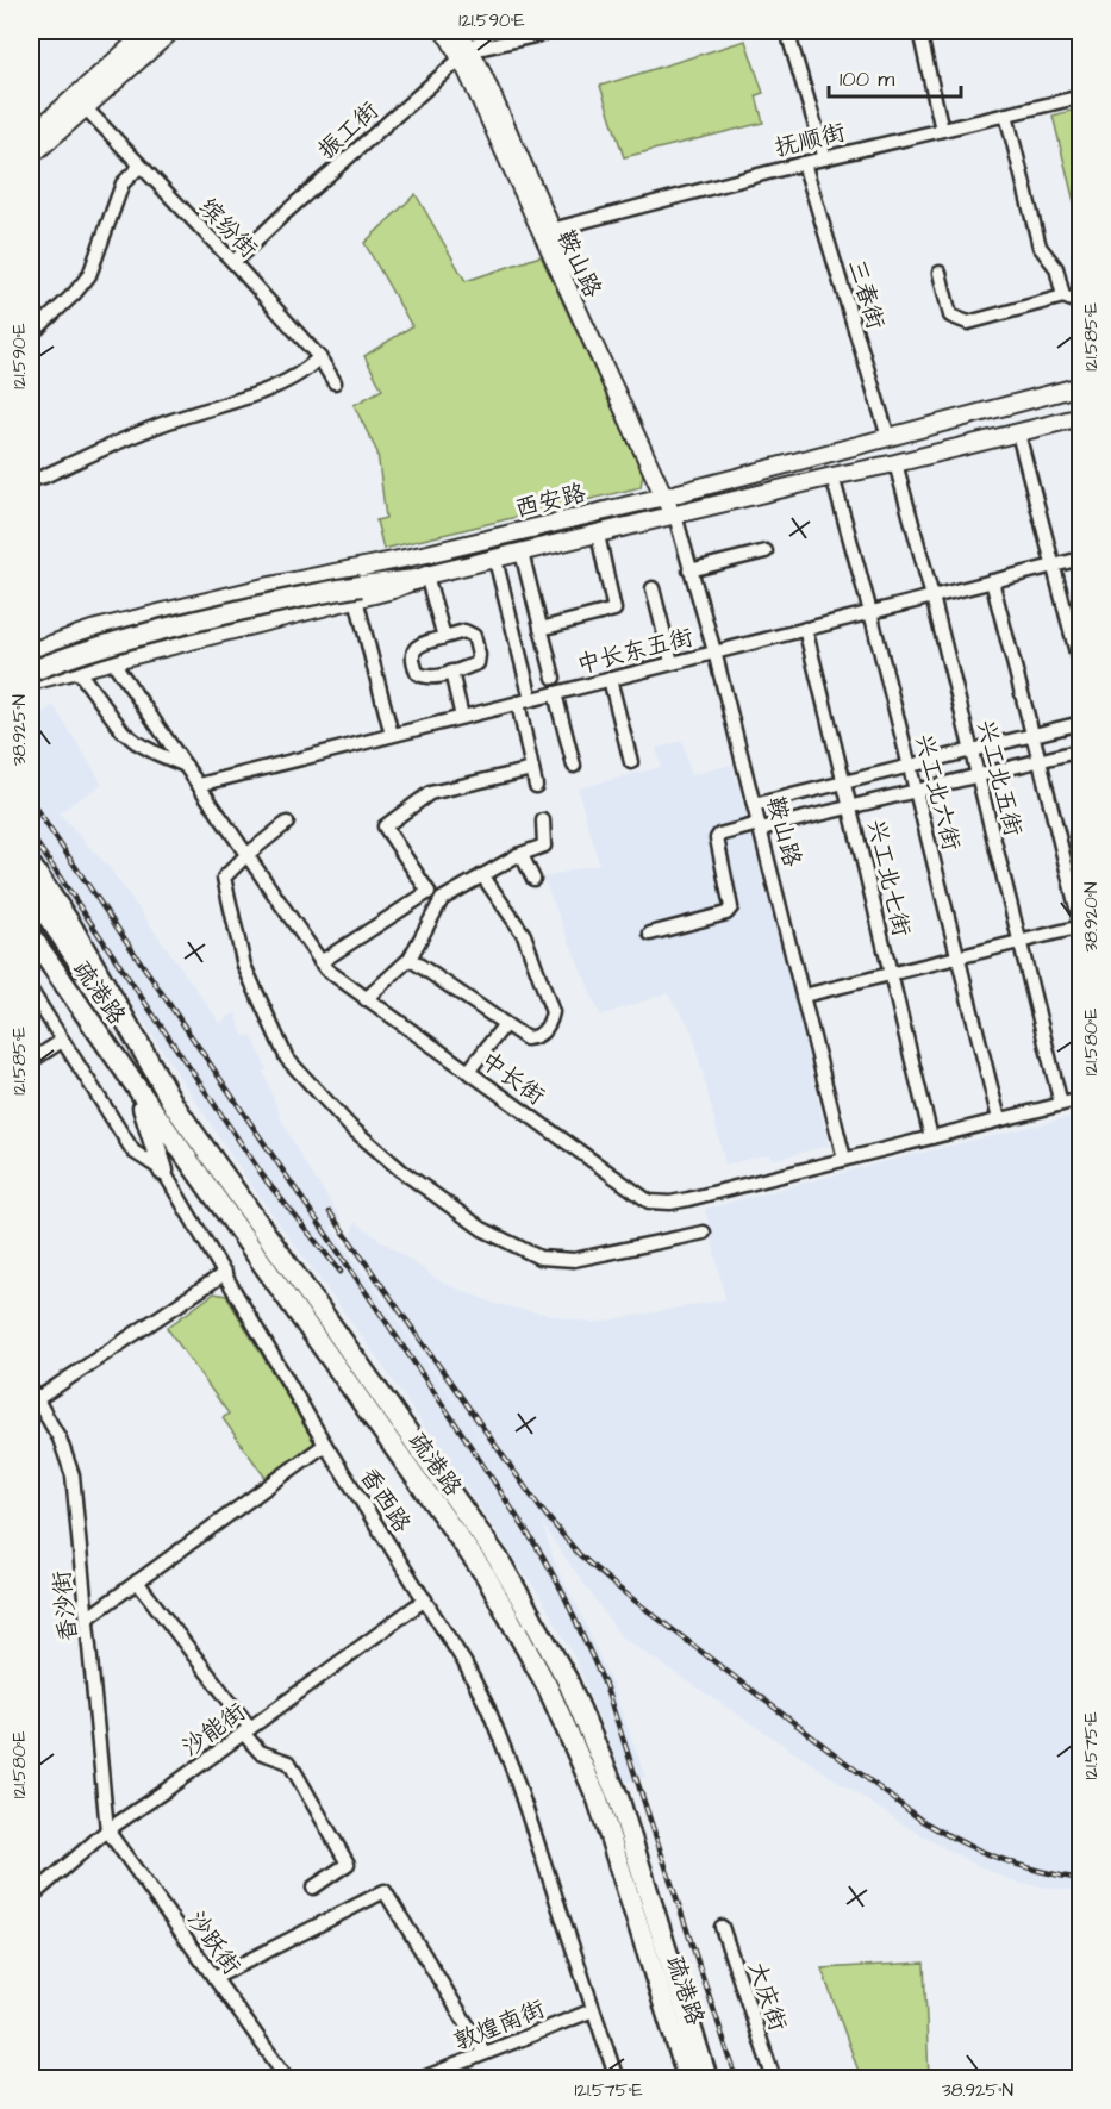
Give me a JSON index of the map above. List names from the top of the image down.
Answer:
{
  "streets": {
    "highway": ["疏港路"],
    "main road": ["鞍山路", "西安路"],
    "street": [
      "振工街",
      "抚顺街",
      "缤纷街",
      "三春街",
      "中长东五街",
      "兴工北五街",
      "兴工北六街",
      "兴工北七街",
      "中长街",
      "香西路",
      "香沙街",
      "沙能街",
      "沙跃街",
      "大庆街",
      "敦煌南街"
    ]
  },
  "crossings": [
    ["振工街", "缤纷街"],
    ["振工街", "鞍山路"],
    ["抚顺街", "鞍山路"],
    ["抚顺街", "三春街"],
    ["鞍山路", "西安路"],
    ["鞍山路", "中长东五街"],
    ["鞍山路", "中长街"],
    ["三春街", "西安路"],
    ["西安路", "兴工北五街"],
    ["西安路", "兴工北六街"],
    ["西安路", "中长街"],
    ["中长东五街", "兴工北五街"],
    ["中长东五街", "兴工北六街"],
    ["中长东五街", "兴工北七街"],
    ["中长东五街", "中长街"],
    ["兴工北五街", "中长街"],
    ["兴工北六街", "中长街"],
    ["兴工北七街", "中长街"],
    ["香西路", "沙能街"],
    ["香西路", "敦煌南街"],
    ["香沙街", "沙能街"],
    ["香沙街", "沙跃街"],
    ["沙能街", "沙跃街"]
  ],
  "scale_bar": "100 m",
  "coordinates": [
    "121.590°E",
    "121.585°E",
    "38.925°N",
    "38.920°N",
    "121.580°E",
    "121.575°E"
  ]
}
